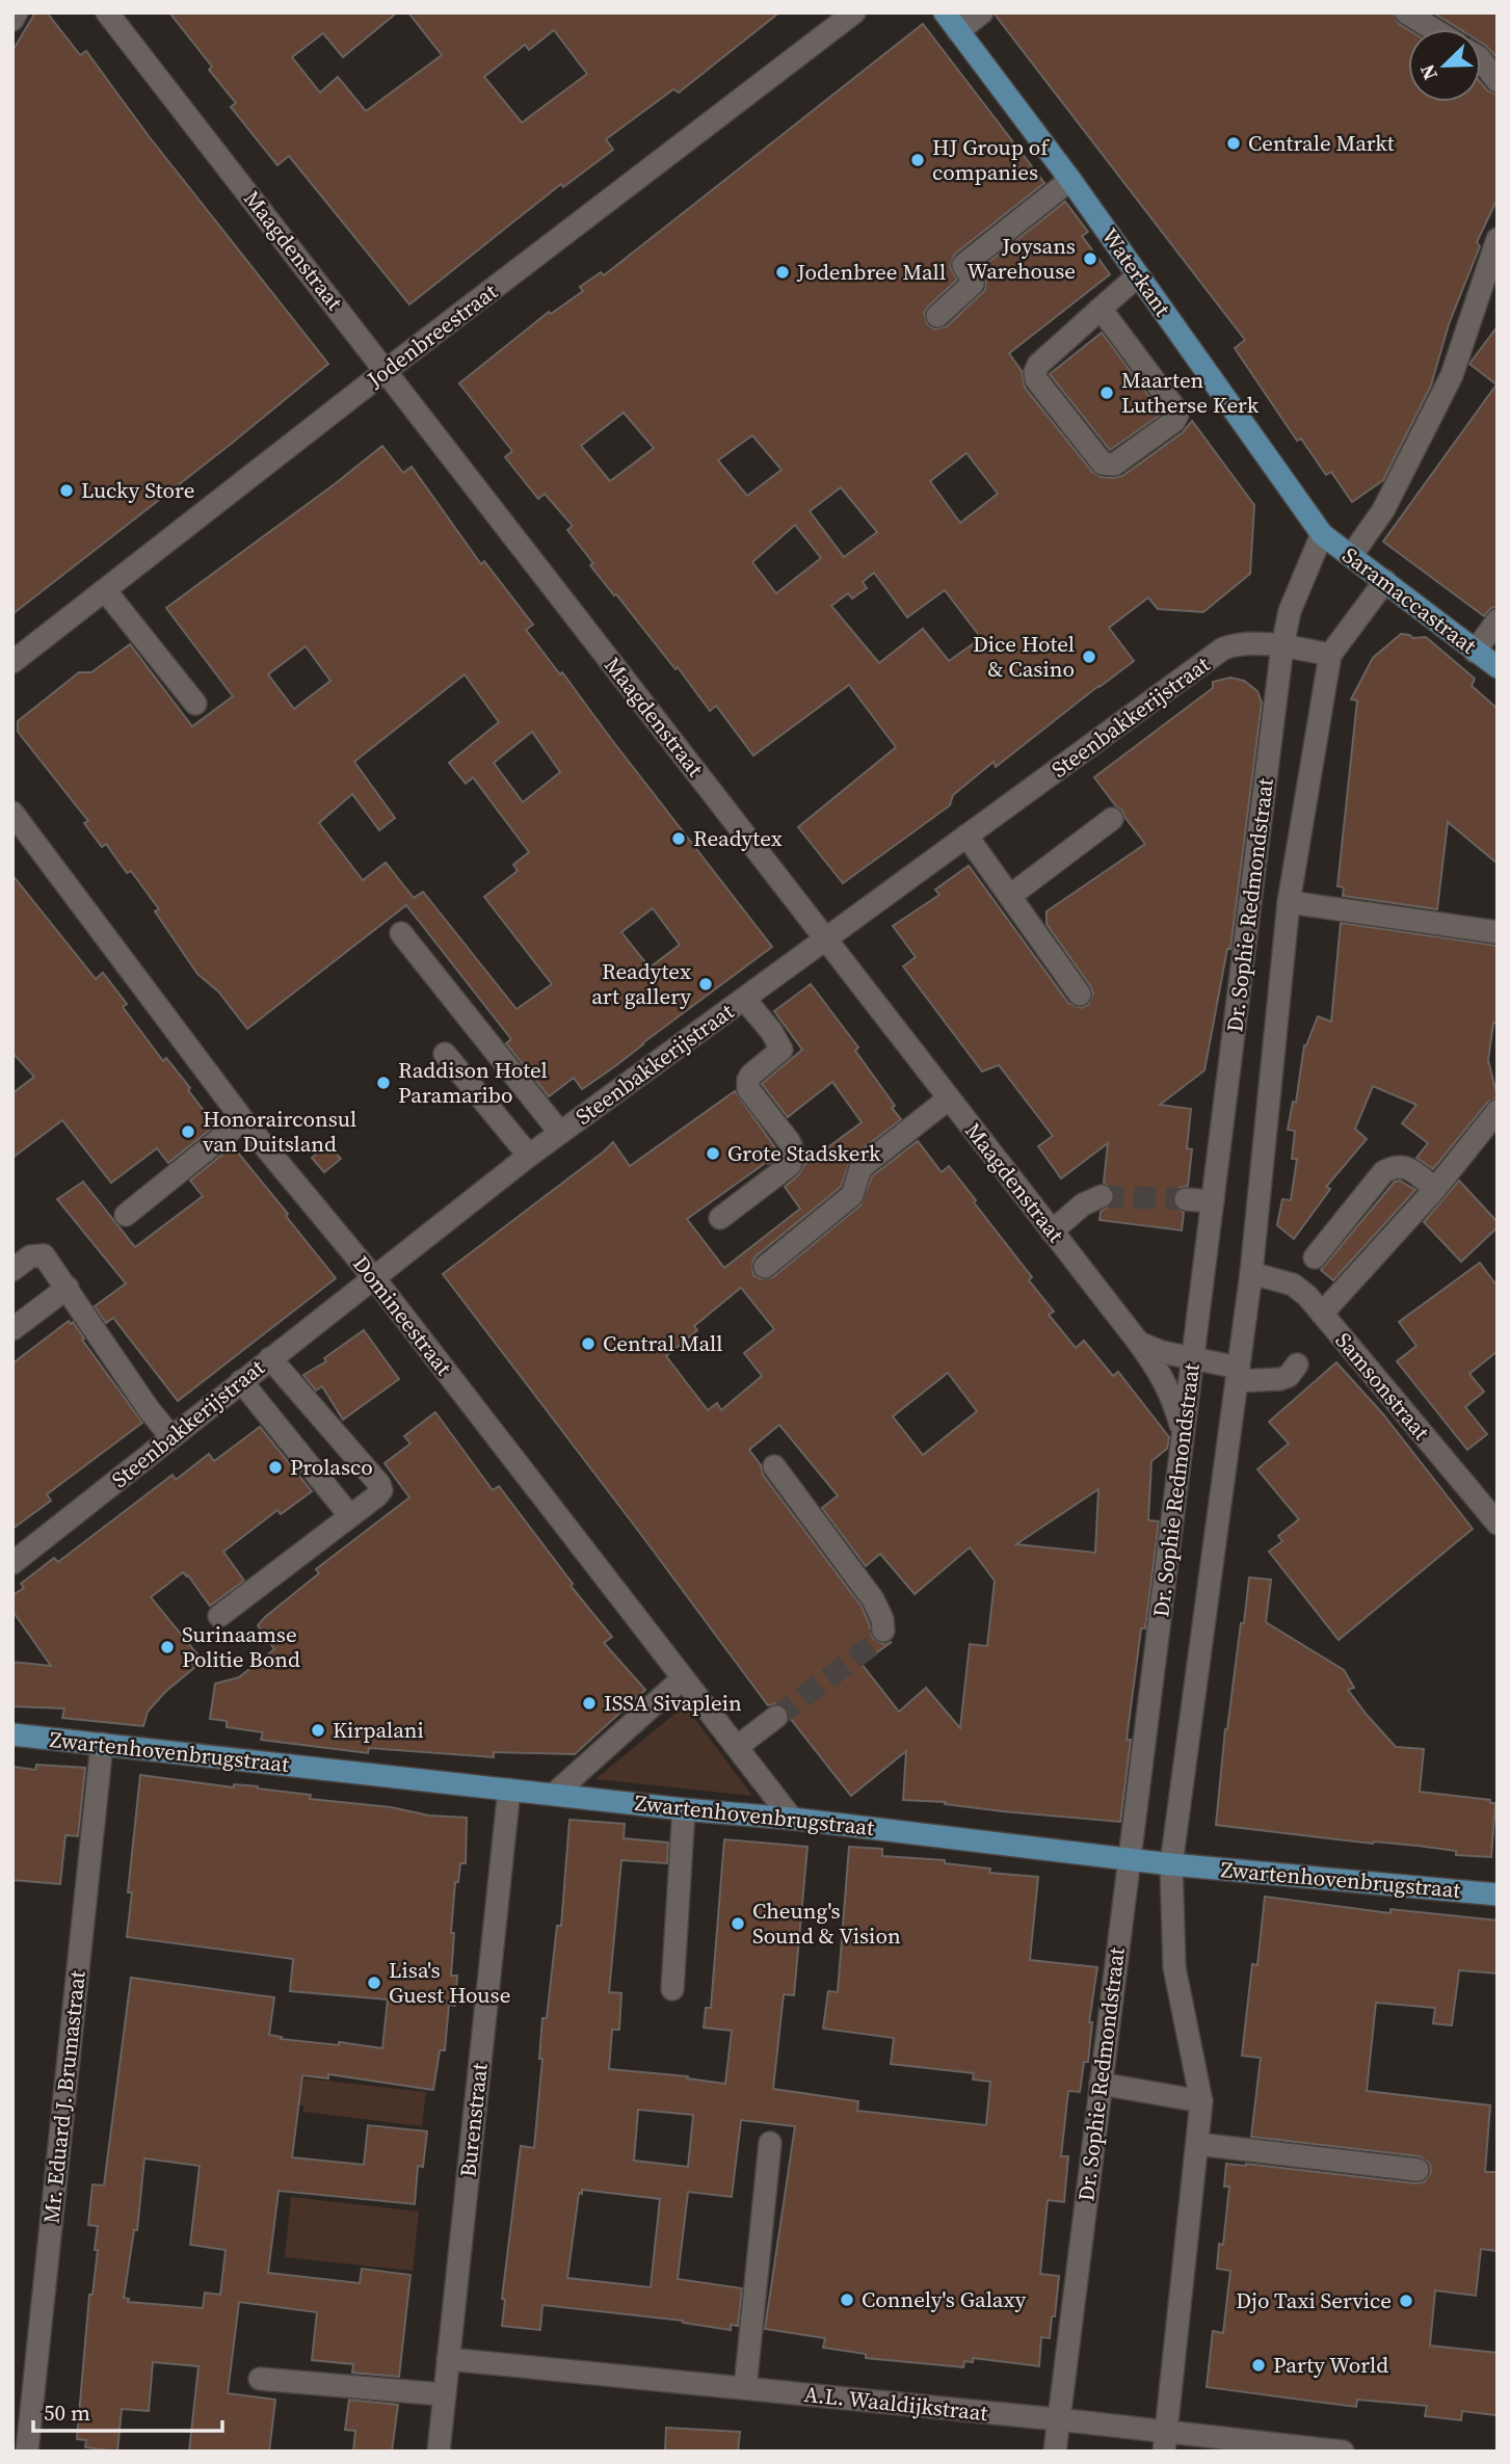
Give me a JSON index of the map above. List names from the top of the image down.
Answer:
{
  "streets": {
    "main road": ["Waterkant", "Saramaccastraat", "Zwartenhovenbrugstraat"],
    "street": [
      "Maagdenstraat",
      "Jodenbreestraat",
      "Steenbakkerijstraat",
      "Dr. Sophie Redmondstraat",
      "Domineestraat",
      "Samsonstraat",
      "Mr. Eduard J. Brumastraat",
      "Burenstraat",
      "A.L. Waaldijkstraat"
    ]
  },
  "crossings": [
    ["Maagdenstraat", "Jodenbreestraat"],
    ["Maagdenstraat", "Steenbakkerijstraat"],
    ["Maagdenstraat", "Dr. Sophie Redmondstraat"],
    ["Waterkant", "Saramaccastraat"],
    ["Waterkant", "Dr. Sophie Redmondstraat"],
    ["Saramaccastraat", "Dr. Sophie Redmondstraat"],
    ["Steenbakkerijstraat", "Dr. Sophie Redmondstraat"],
    ["Steenbakkerijstraat", "Domineestraat"],
    ["Dr. Sophie Redmondstraat", "Samsonstraat"],
    ["Dr. Sophie Redmondstraat", "Zwartenhovenbrugstraat"],
    ["Dr. Sophie Redmondstraat", "A.L. Waaldijkstraat"],
    ["Domineestraat", "Zwartenhovenbrugstraat"],
    ["Zwartenhovenbrugstraat", "Mr. Eduard J. Brumastraat"],
    ["Zwartenhovenbrugstraat", "Burenstraat"],
    ["Burenstraat", "A.L. Waaldijkstraat"]
  ],
  "places": [
    "Centrale Markt",
    "HJ Group of companies",
    "Joysans Warehouse",
    "Jodenbree Mall",
    "Maarten Lutherse Kerk",
    "Lucky Store",
    "Dice Hotel & Casino",
    "Readytex",
    "Readytex art gallery",
    "Raddison Hotel Paramaribo",
    "Honorairconsul van Duitsland",
    "Grote Stadskerk",
    "Central Mall",
    "Prolasco",
    "Surinaamse Politie Bond",
    "ISSA Sivaplein",
    "Kirpalani",
    "Cheung's Sound & Vision",
    "Lisa's Guest House",
    "Connely's Galaxy",
    "Djo Taxi Service",
    "Party World"
  ],
  "scale_bar": "50 m",
  "north": "bottom left"
}
